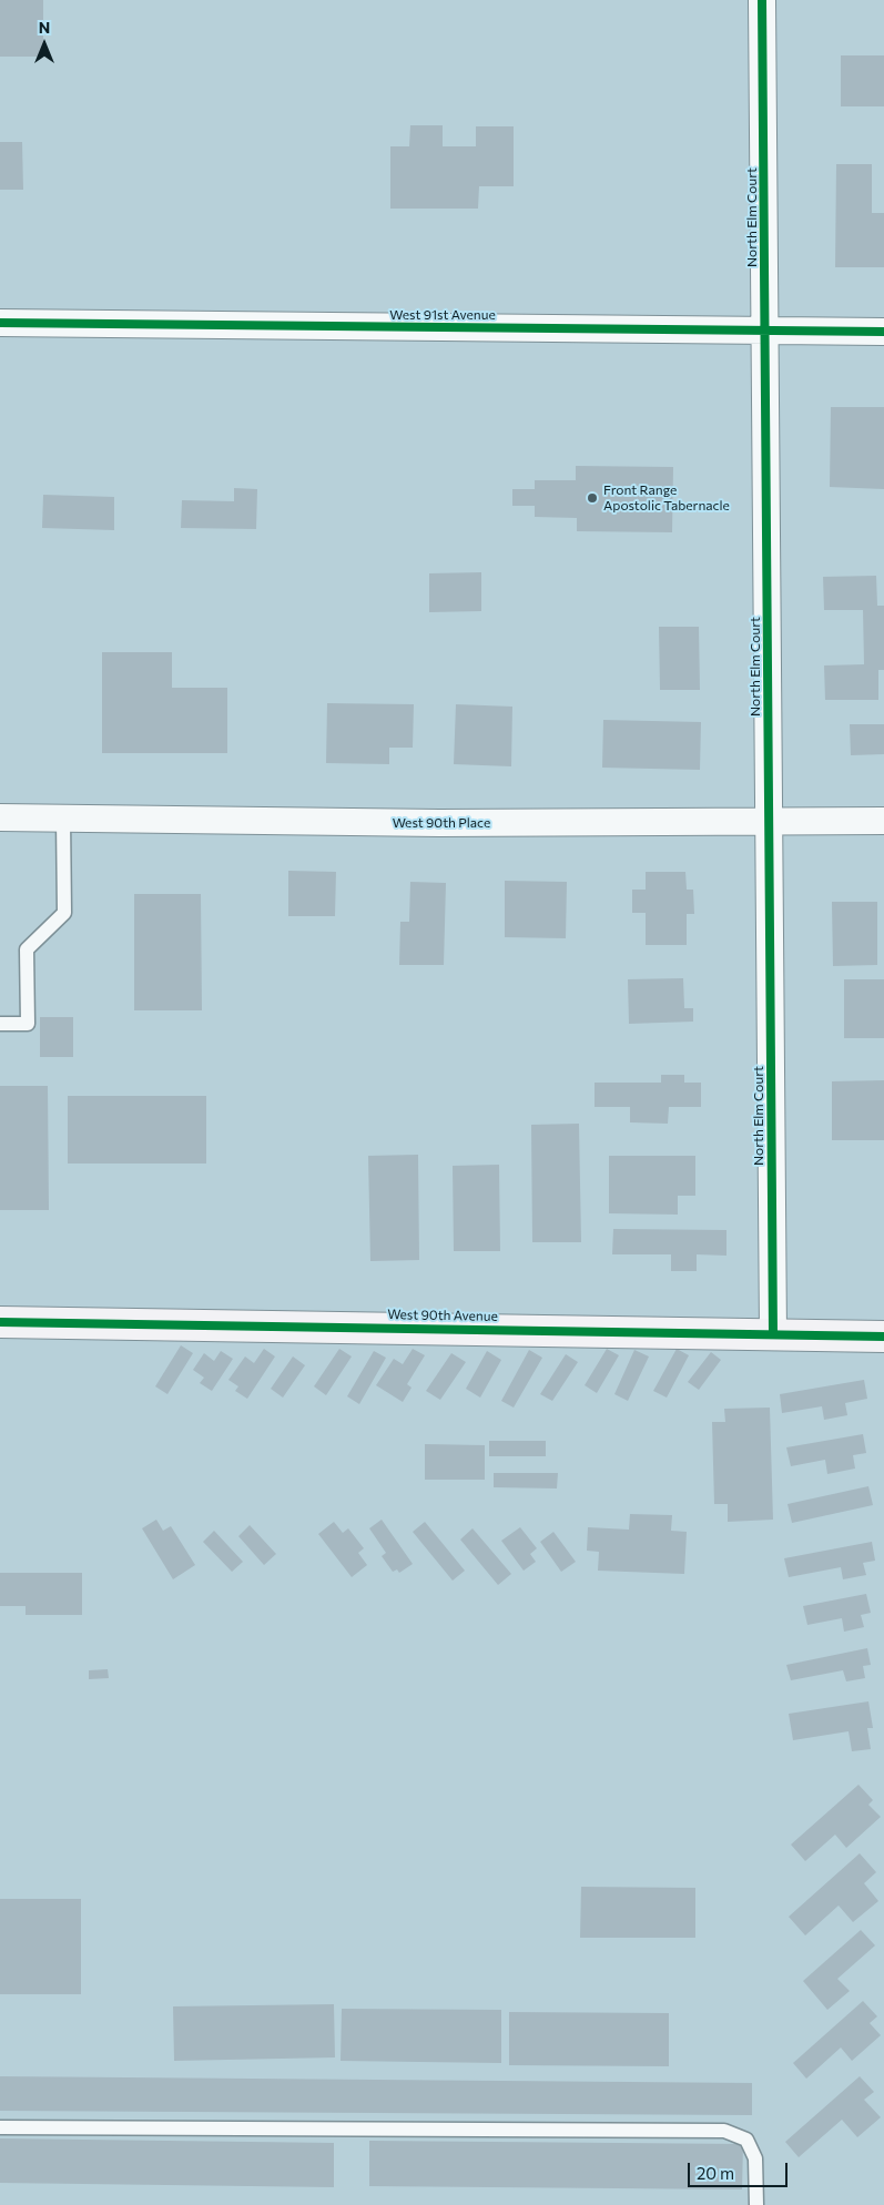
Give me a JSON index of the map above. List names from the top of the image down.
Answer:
{
  "streets": {
    "street": [
      "North Elm Court",
      "West 91st Avenue",
      "West 90th Place",
      "West 90th Avenue"
    ]
  },
  "crossings": [
    ["North Elm Court", "West 91st Avenue"],
    ["North Elm Court", "West 90th Place"],
    ["North Elm Court", "West 90th Avenue"]
  ],
  "places": ["Front Range Apostolic Tabernacle"],
  "scale_bar": "20 m",
  "north": "top"
}
